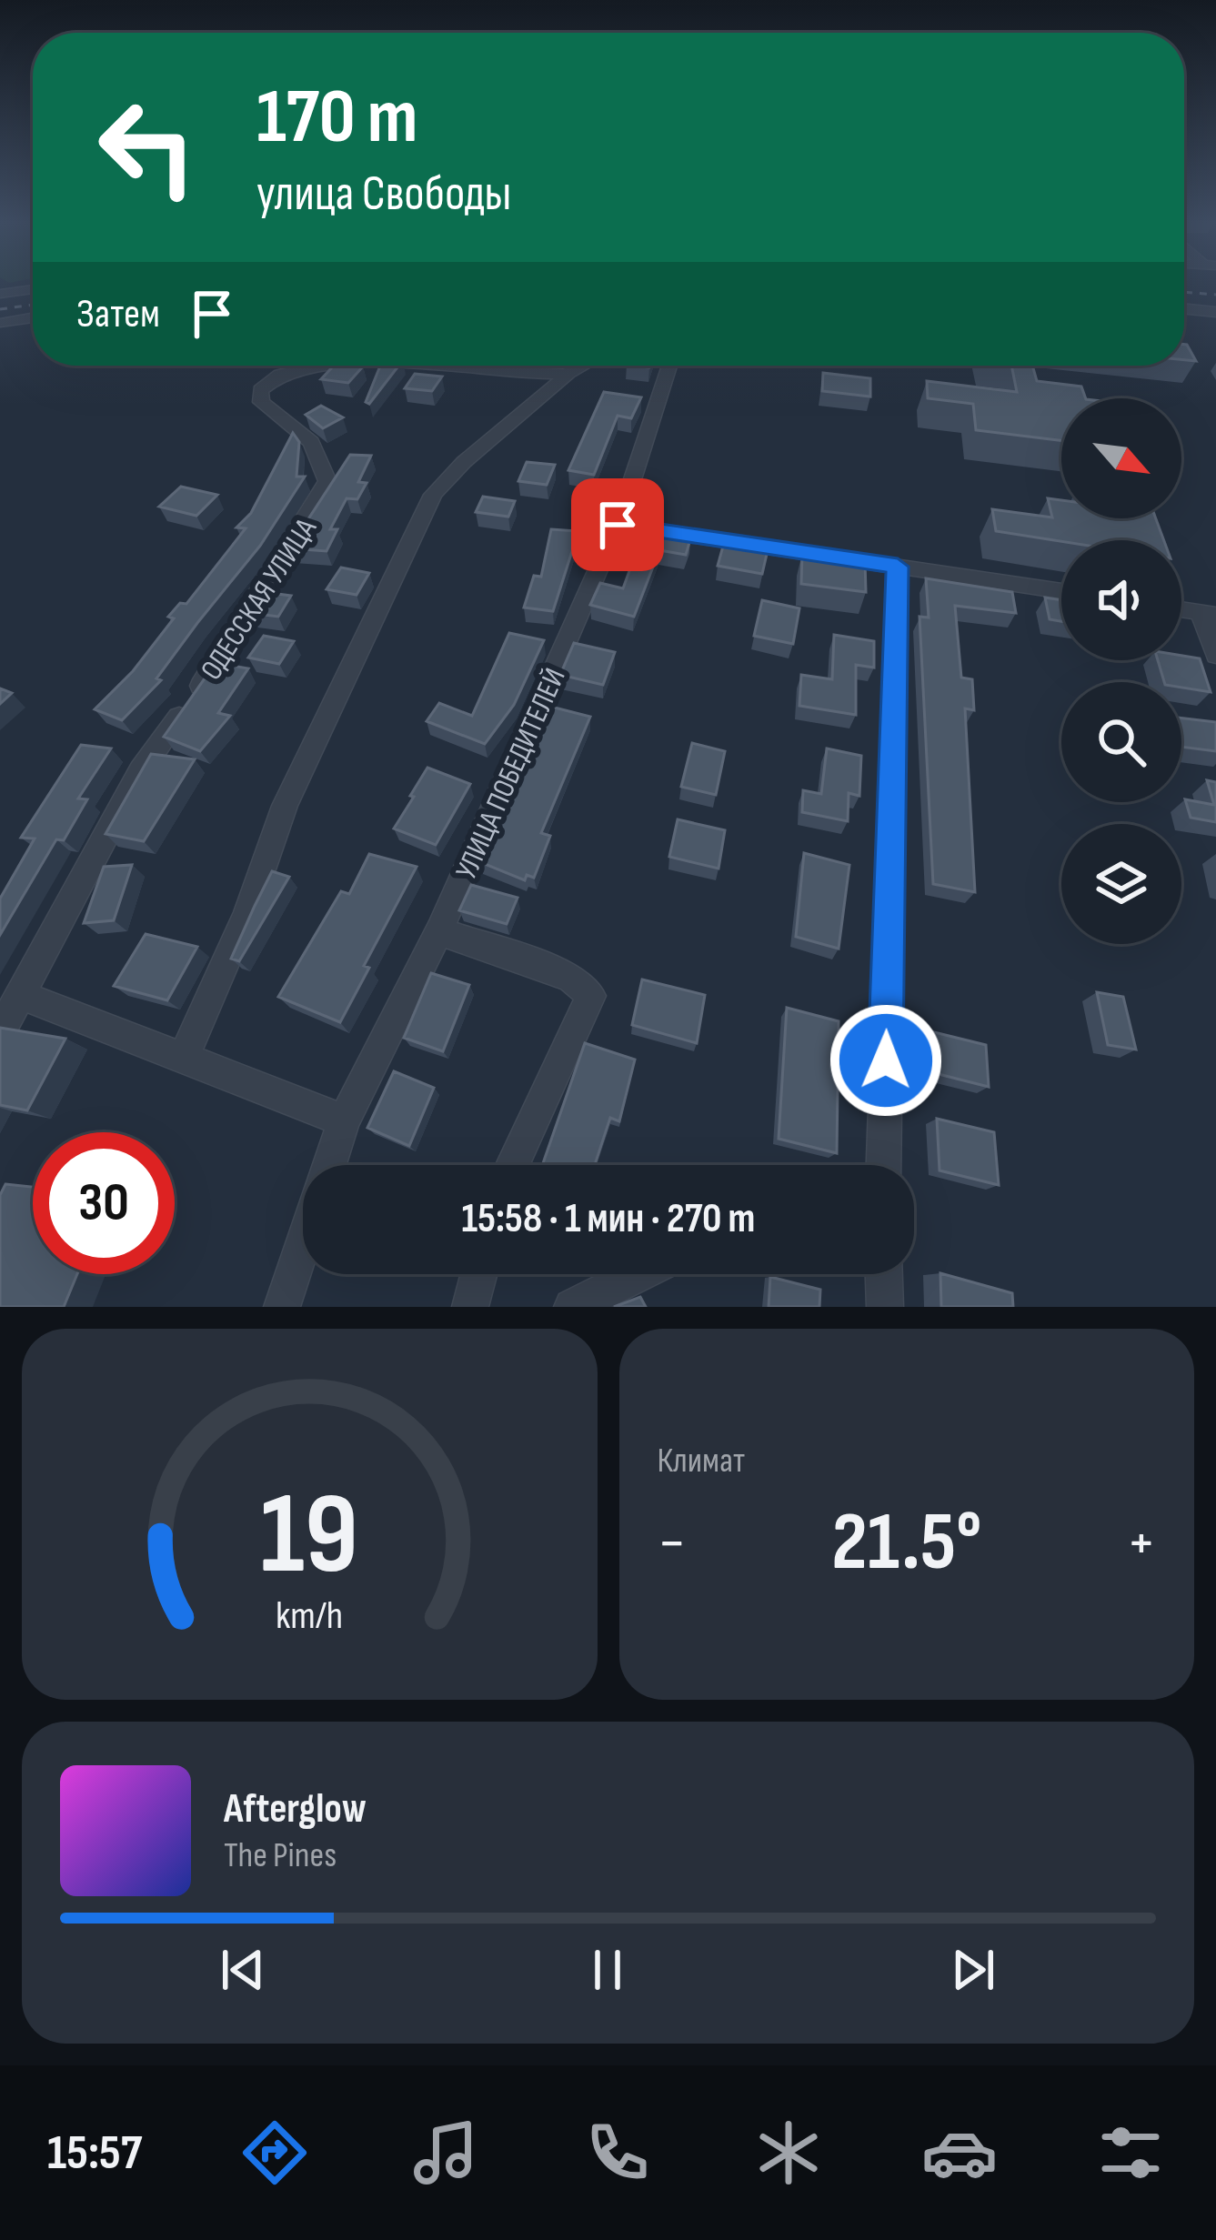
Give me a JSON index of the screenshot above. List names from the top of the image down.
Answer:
{
  "streets": {
    "street": ["ОДЕССКАЯ УЛИЦА", "УЛИЦА ПОБЕДИТЕЛЕЙ"]
  },
  "north": "bottom right",
  "page": {
    "turn": ["170 m", "улица Свободы"],
    "then": "Затем",
    "limit": "30",
    "trip": "15:58 · 1 мин · 270 m",
    "tile": "Климат",
    "heat": ["−", "21.5°", "+"],
    "song": ["Afterglow", "The Pines"],
    "tabs": "15:57",
    "gauge": ["19", "km/h"]
  }
}
